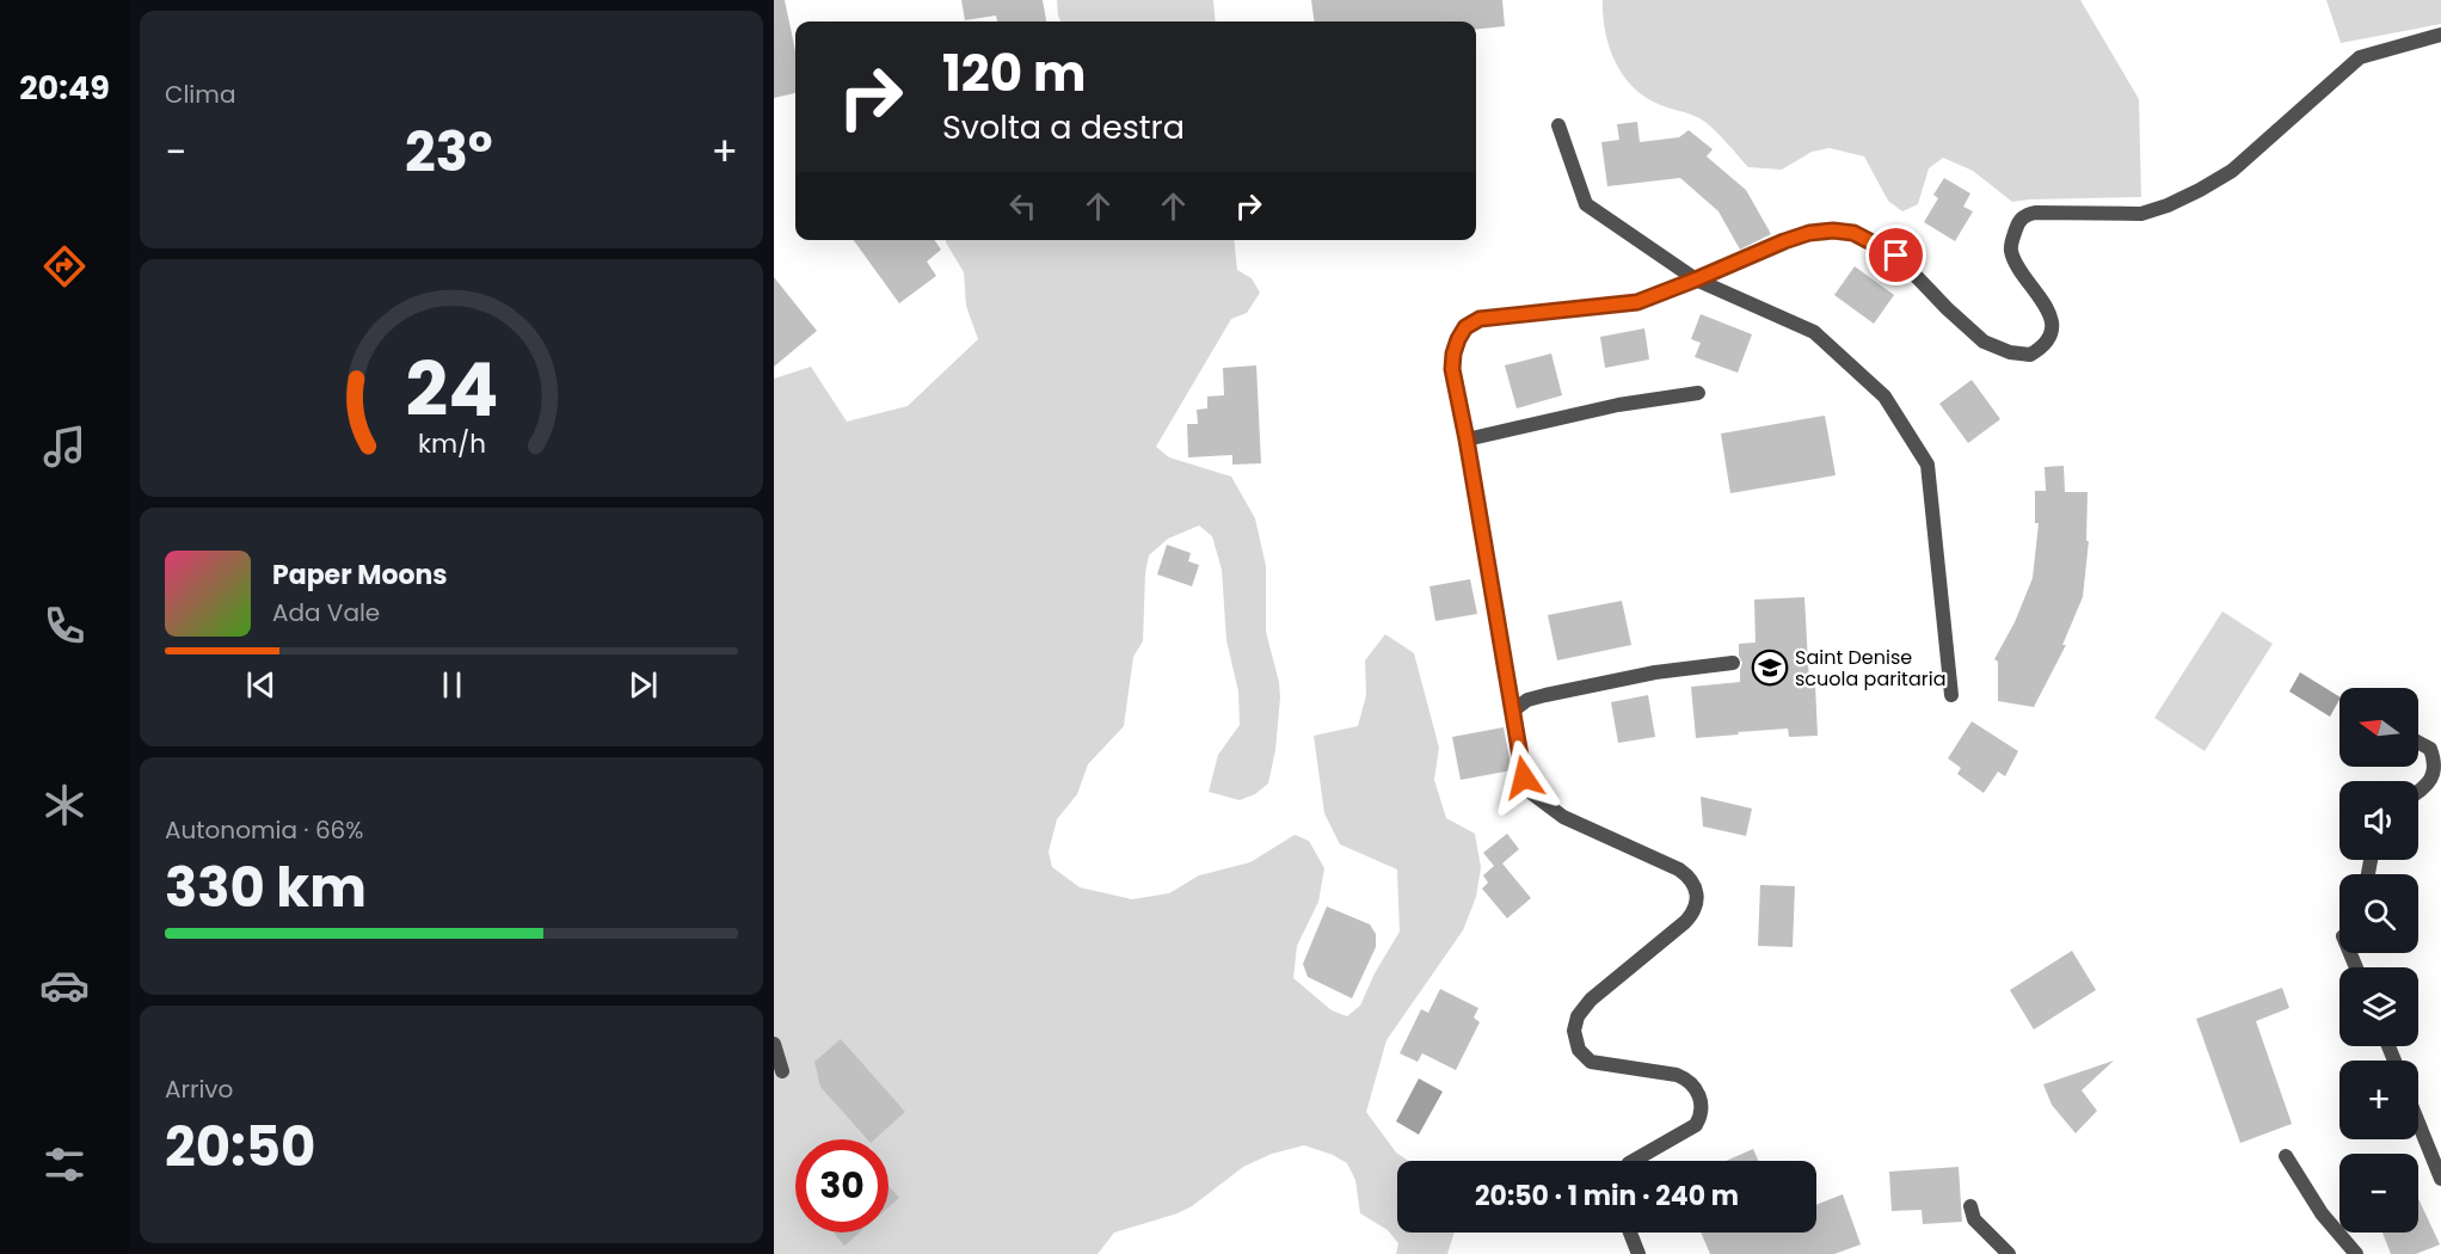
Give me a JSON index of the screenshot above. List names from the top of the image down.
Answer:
{
  "places": {
    "school or university": ["Saint Denise scuola paritaria"]
  },
  "north": "left",
  "page": {
    "tabs": "20:49",
    "tile": [
      "Clima",
      ["Autonomia · 66%", "330 km"],
      ["Arrivo", "20:50"]
    ],
    "turn": ["120 m", "Svolta a destra"],
    "heat": ["−", "23°", "+"],
    "song": ["Paper Moons", "Ada Vale"],
    "map_buttons": ["+", "−"],
    "limit": "30",
    "trip": "20:50 · 1 min · 240 m",
    "gauge": ["24", "km/h"]
  }
}
